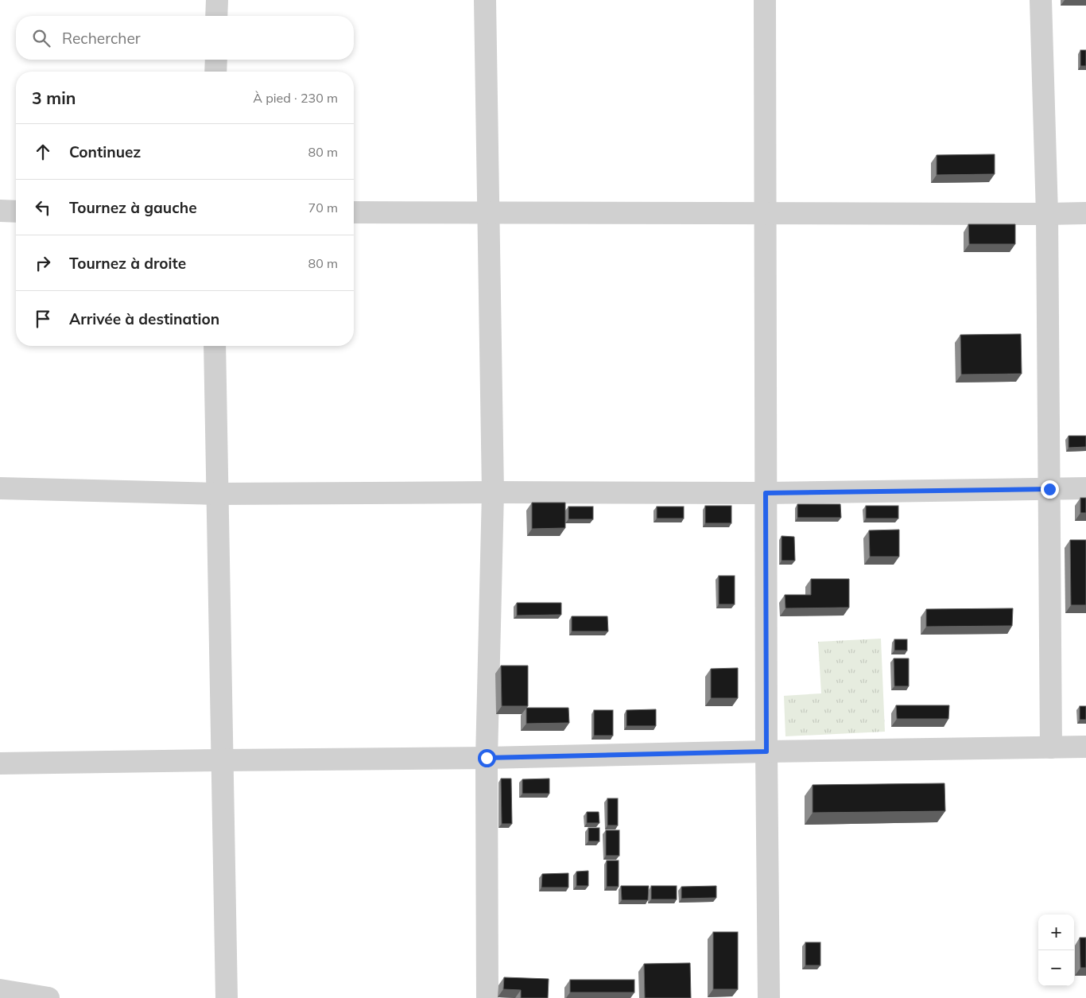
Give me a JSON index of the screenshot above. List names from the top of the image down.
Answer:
{
  "page": {
    "search": "Rechercher",
    "heading": ["3 min", "À pied · 230 m"],
    "list": [
      ["Continuez", "80 m"],
      ["Tournez à gauche", "70 m"],
      ["Tournez à droite", "80 m"],
      "Arrivée à destination"
    ],
    "map_buttons": ["+", "−"]
  }
}
